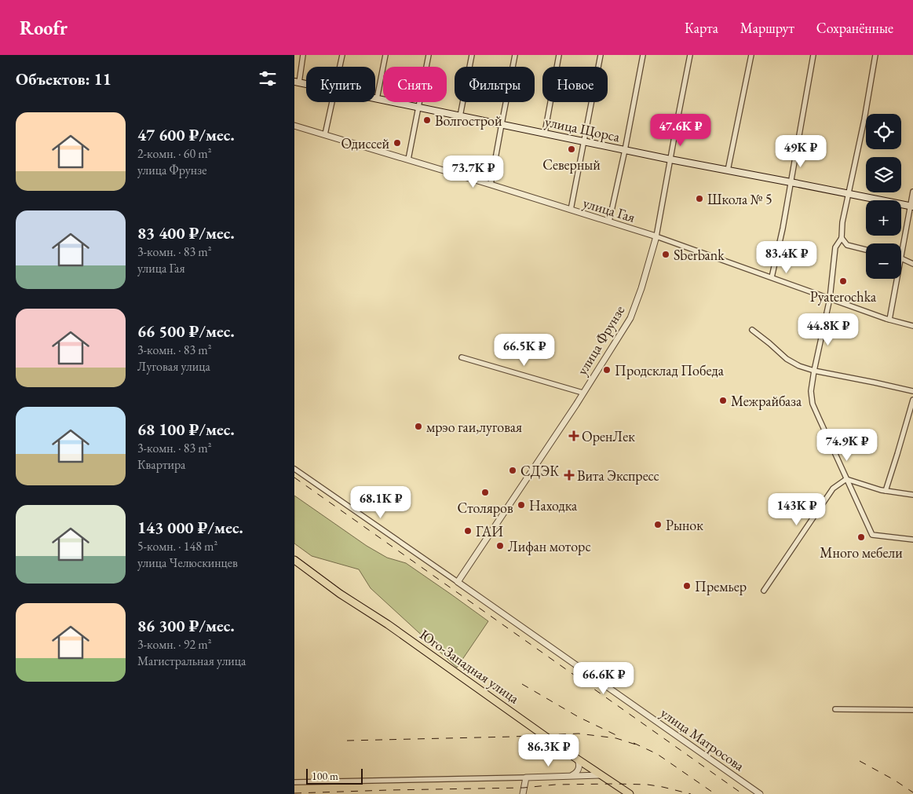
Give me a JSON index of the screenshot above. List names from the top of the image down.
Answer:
{
  "streets": {
    "main road": ["улица Щорса", "Юго-Западная улица"],
    "street": ["улица Гая", "улица Фрунзе", "улица Матросова"]
  },
  "crossings": [
    ["улица Щорса", "улица Фрунзе"],
    ["улица Гая", "улица Фрунзе"],
    ["улица Фрунзе", "улица Матросова"]
  ],
  "places": {
    "other": [
      "Волгострой",
      "Одиссей",
      "Северный",
      "Школа № 5",
      "Sberbank",
      "Pyaterochka",
      "Продсклад Победа",
      "Межрайбаза",
      "мрэо гаи,луговая",
      "СДЭК",
      "Столяров",
      "Находка",
      "Рынок",
      "ГАИ",
      "Много мебели",
      "Лифан моторс",
      "Премьер"
    ],
    "health": ["ОренЛек", "Вита Экспресс"]
  },
  "scale_bar": "100 m",
  "page": {
    "header": "Roofr",
    "nav": ["Карта", "Маршрут", "Сохранённые"],
    "heading": "Объектов: 11",
    "chip": [
      "Купить",
      "Снять",
      "Фильтры",
      "Новое"
    ],
    "list": [
      {
        "name": "47 600 ₽/мес.",
        "note": "2-комн. · 60 m² · улица Фрунзе"
      },
      {
        "name": "83 400 ₽/мес.",
        "note": "3-комн. · 83 m² · улица Гая"
      },
      {
        "name": "66 500 ₽/мес.",
        "note": "3-комн. · 83 m² · Луговая улица"
      },
      {
        "name": "68 100 ₽/мес.",
        "note": "3-комн. · 83 m² · Квартира"
      },
      {
        "name": "143 000 ₽/мес.",
        "note": "5-комн. · 148 m² · улица Челюскинцев"
      },
      {
        "name": "86 300 ₽/мес.",
        "note": "3-комн. · 92 m² · Магистральная улица"
      }
    ],
    "map_buttons": ["+", "−"],
    "price": [
      "47.6K ₽",
      "49K ₽",
      "73.7K ₽",
      "83.4K ₽",
      "44.8K ₽",
      "66.5K ₽",
      "74.9K ₽",
      "68.1K ₽",
      "143K ₽",
      "66.6K ₽",
      "86.3K ₽"
    ],
    "scale": "100 m"
  }
}
